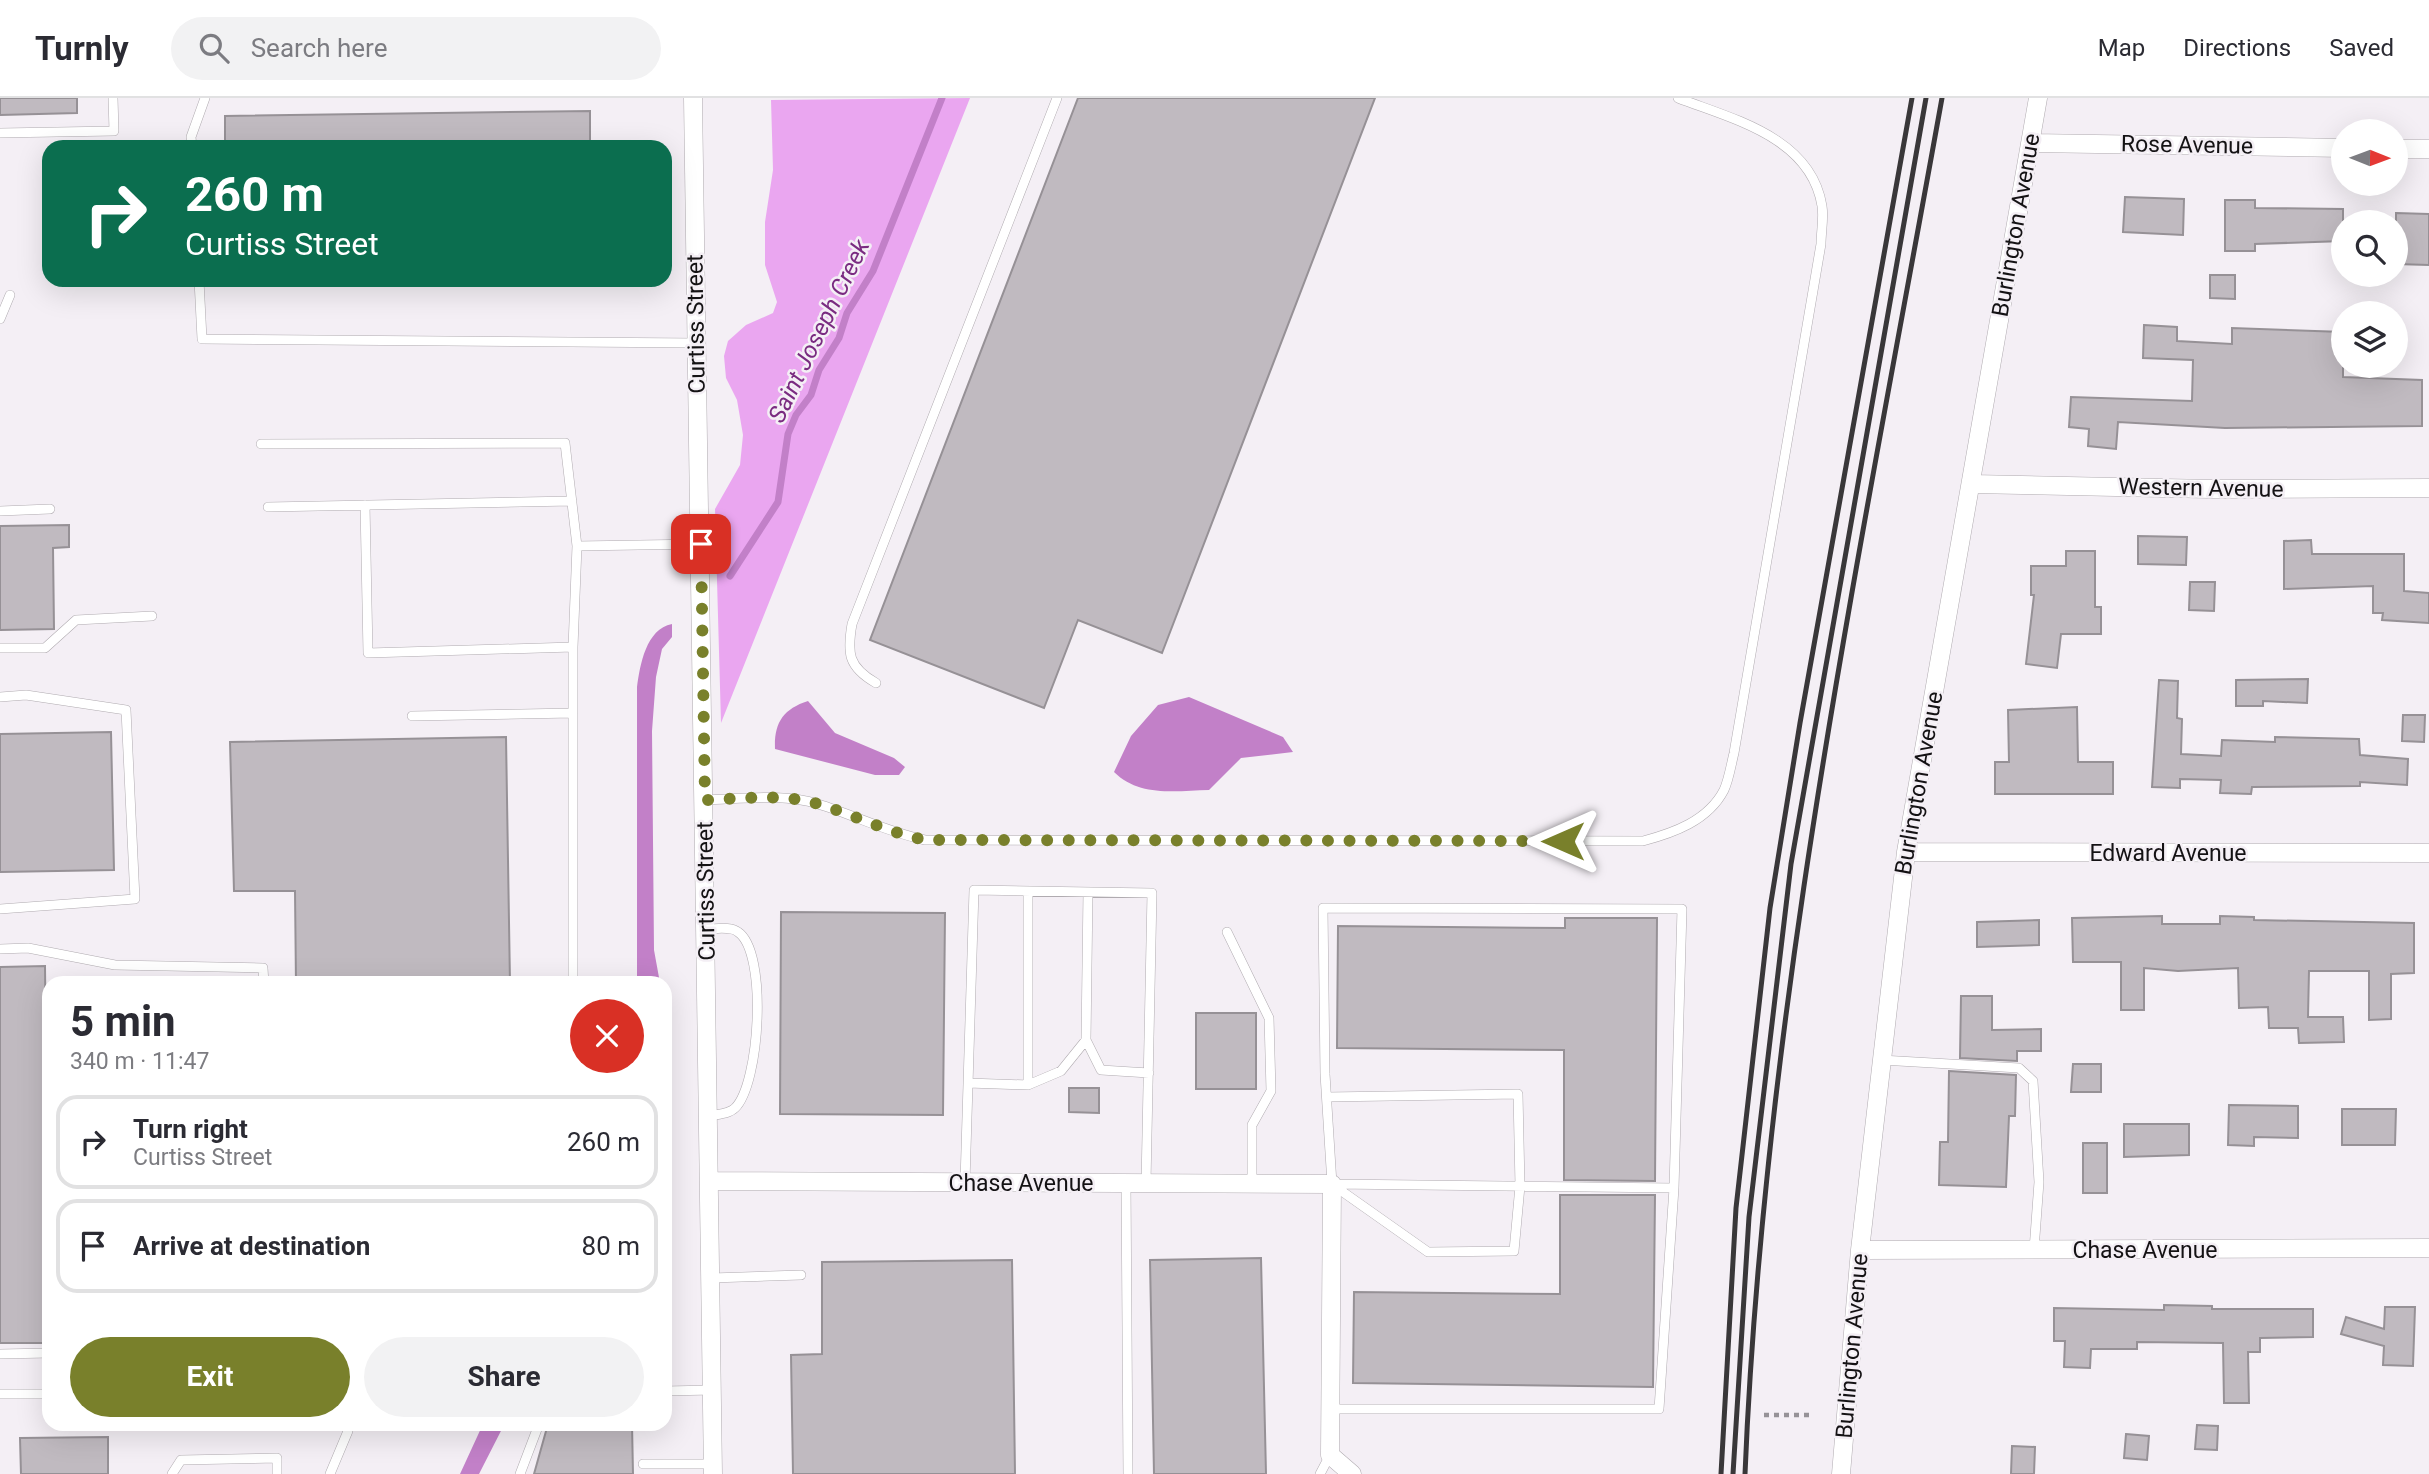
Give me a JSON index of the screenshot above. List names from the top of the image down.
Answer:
{
  "streets": {
    "street": [
      "Rose Avenue",
      "Burlington Avenue",
      "Curtiss Street",
      "Western Avenue",
      "Edward Avenue",
      "Chase Avenue"
    ]
  },
  "crossings": [
    ["Rose Avenue", "Burlington Avenue"],
    ["Burlington Avenue", "Western Avenue"],
    ["Burlington Avenue", "Edward Avenue"],
    ["Burlington Avenue", "Chase Avenue"],
    ["Curtiss Street", "Chase Avenue"]
  ],
  "water": ["Saint Joseph Creek"],
  "north": "right",
  "page": {
    "header": "Turnly",
    "search": "Search here",
    "nav": ["Map", "Directions", "Saved"],
    "turn": ["260 m", "Curtiss Street"],
    "heading": ["5 min", "340 m · 11:47"],
    "list": [
      {
        "name": "Turn right",
        "note": "Curtiss Street",
        "value": "260 m"
      },
      {
        "name": "Arrive at destination",
        "value": "80 m"
      }
    ],
    "buttons": ["Exit", "Share"]
  }
}
